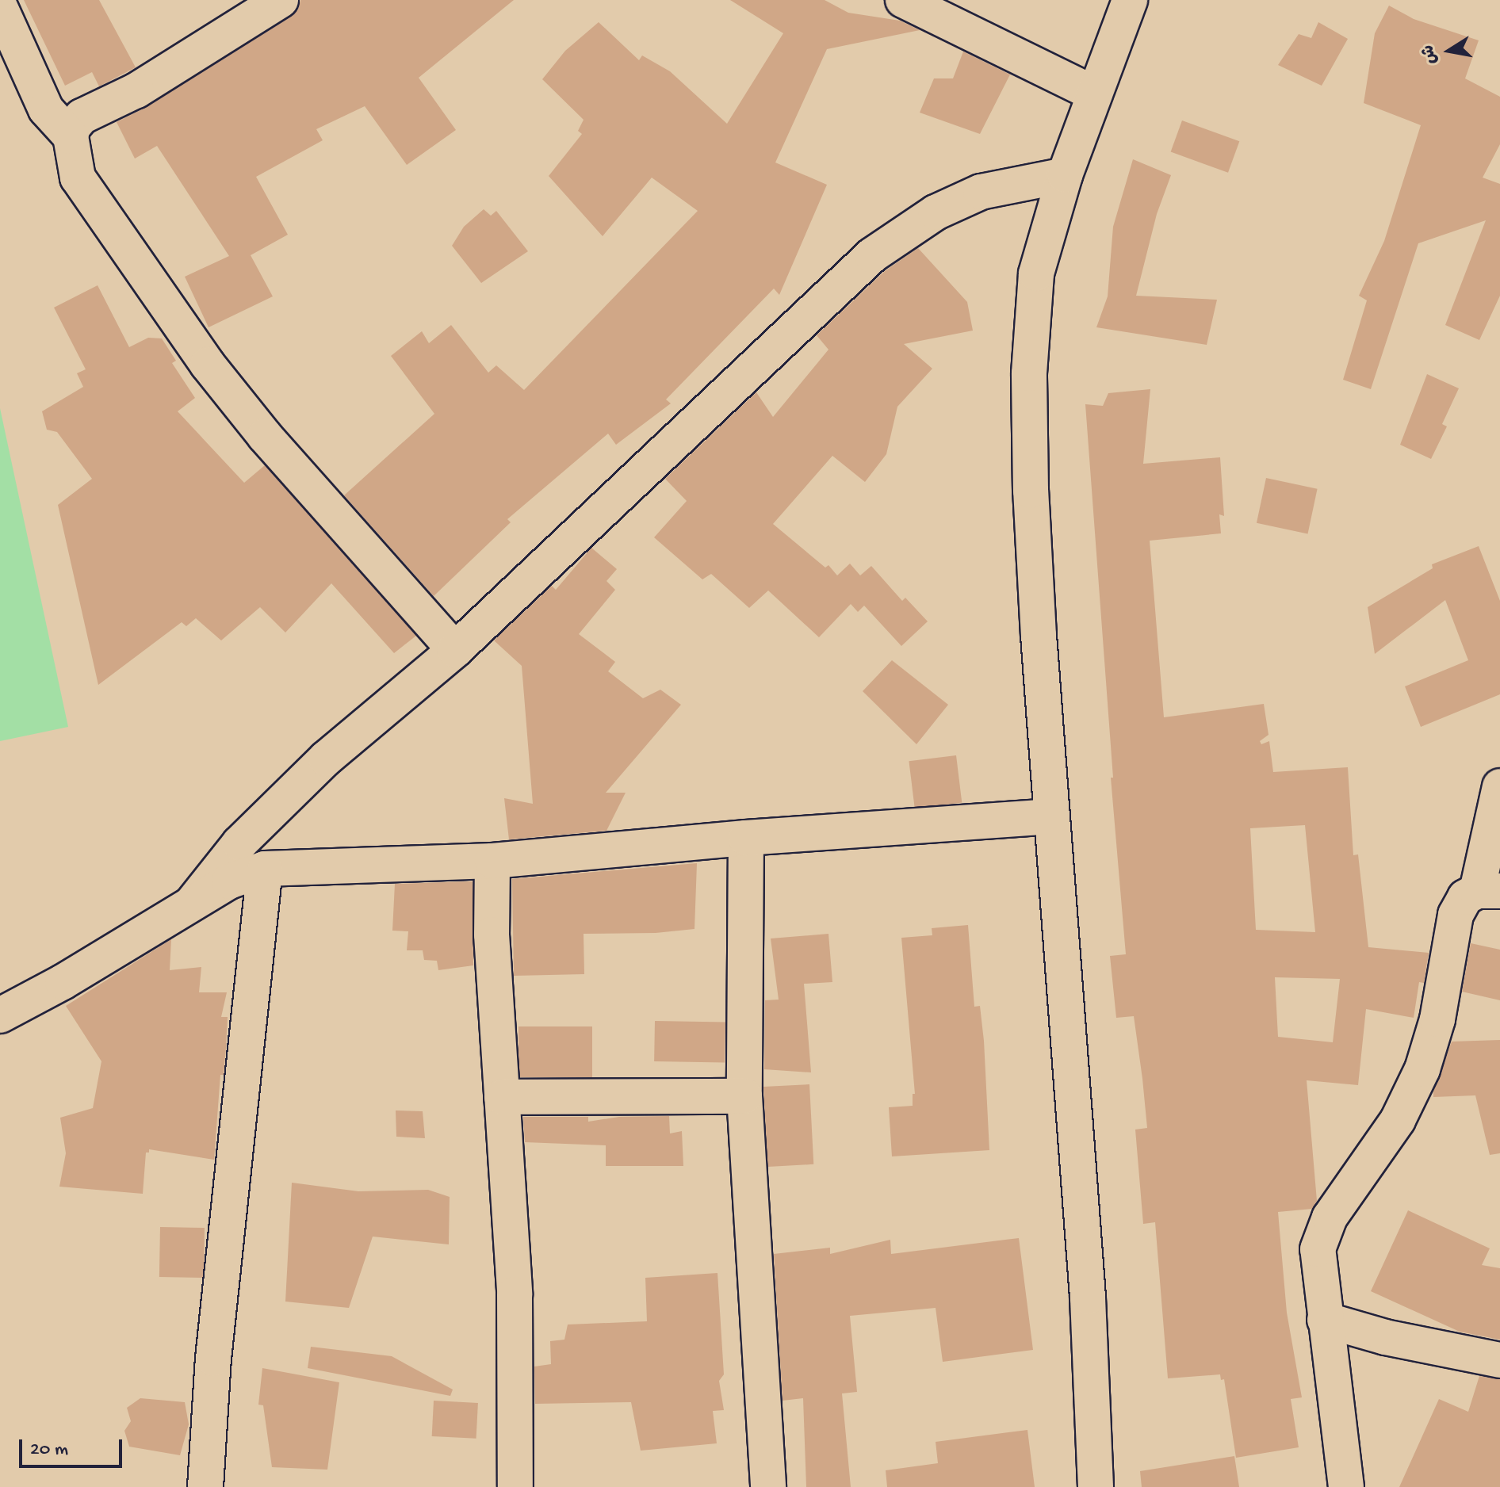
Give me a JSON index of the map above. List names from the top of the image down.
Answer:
{
  "scale_bar": "20 m",
  "north": "left"
}
